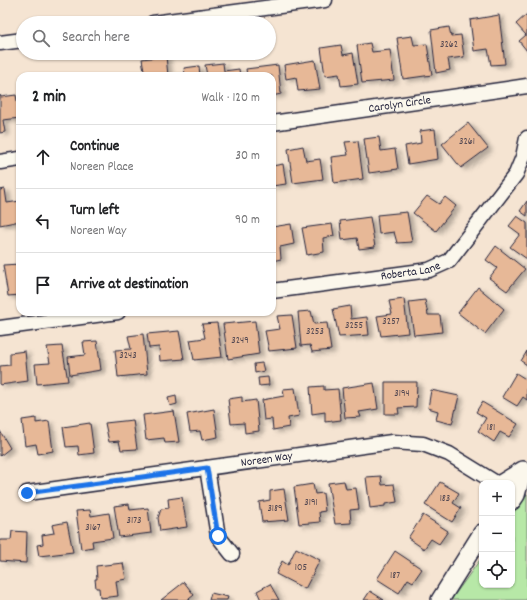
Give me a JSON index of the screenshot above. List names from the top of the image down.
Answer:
{
  "streets": {
    "street": ["Carolyn Circle", "Roberta Lane", "Noreen Way"]
  },
  "house_numbers": [
    "3262",
    "3261",
    "3257",
    "3255",
    "3253",
    "3249",
    "3243",
    "3194",
    "181",
    "183",
    "3191",
    "3189",
    "3173",
    "3167",
    "105",
    "187"
  ],
  "page": {
    "search": "Search here",
    "heading": ["2 min", "Walk · 120 m"],
    "list": [
      ["Continue", "Noreen Place", "30 m"],
      ["Turn left", "Noreen Way", "90 m"],
      "Arrive at destination"
    ],
    "map_buttons": ["+", "−"]
  }
}
